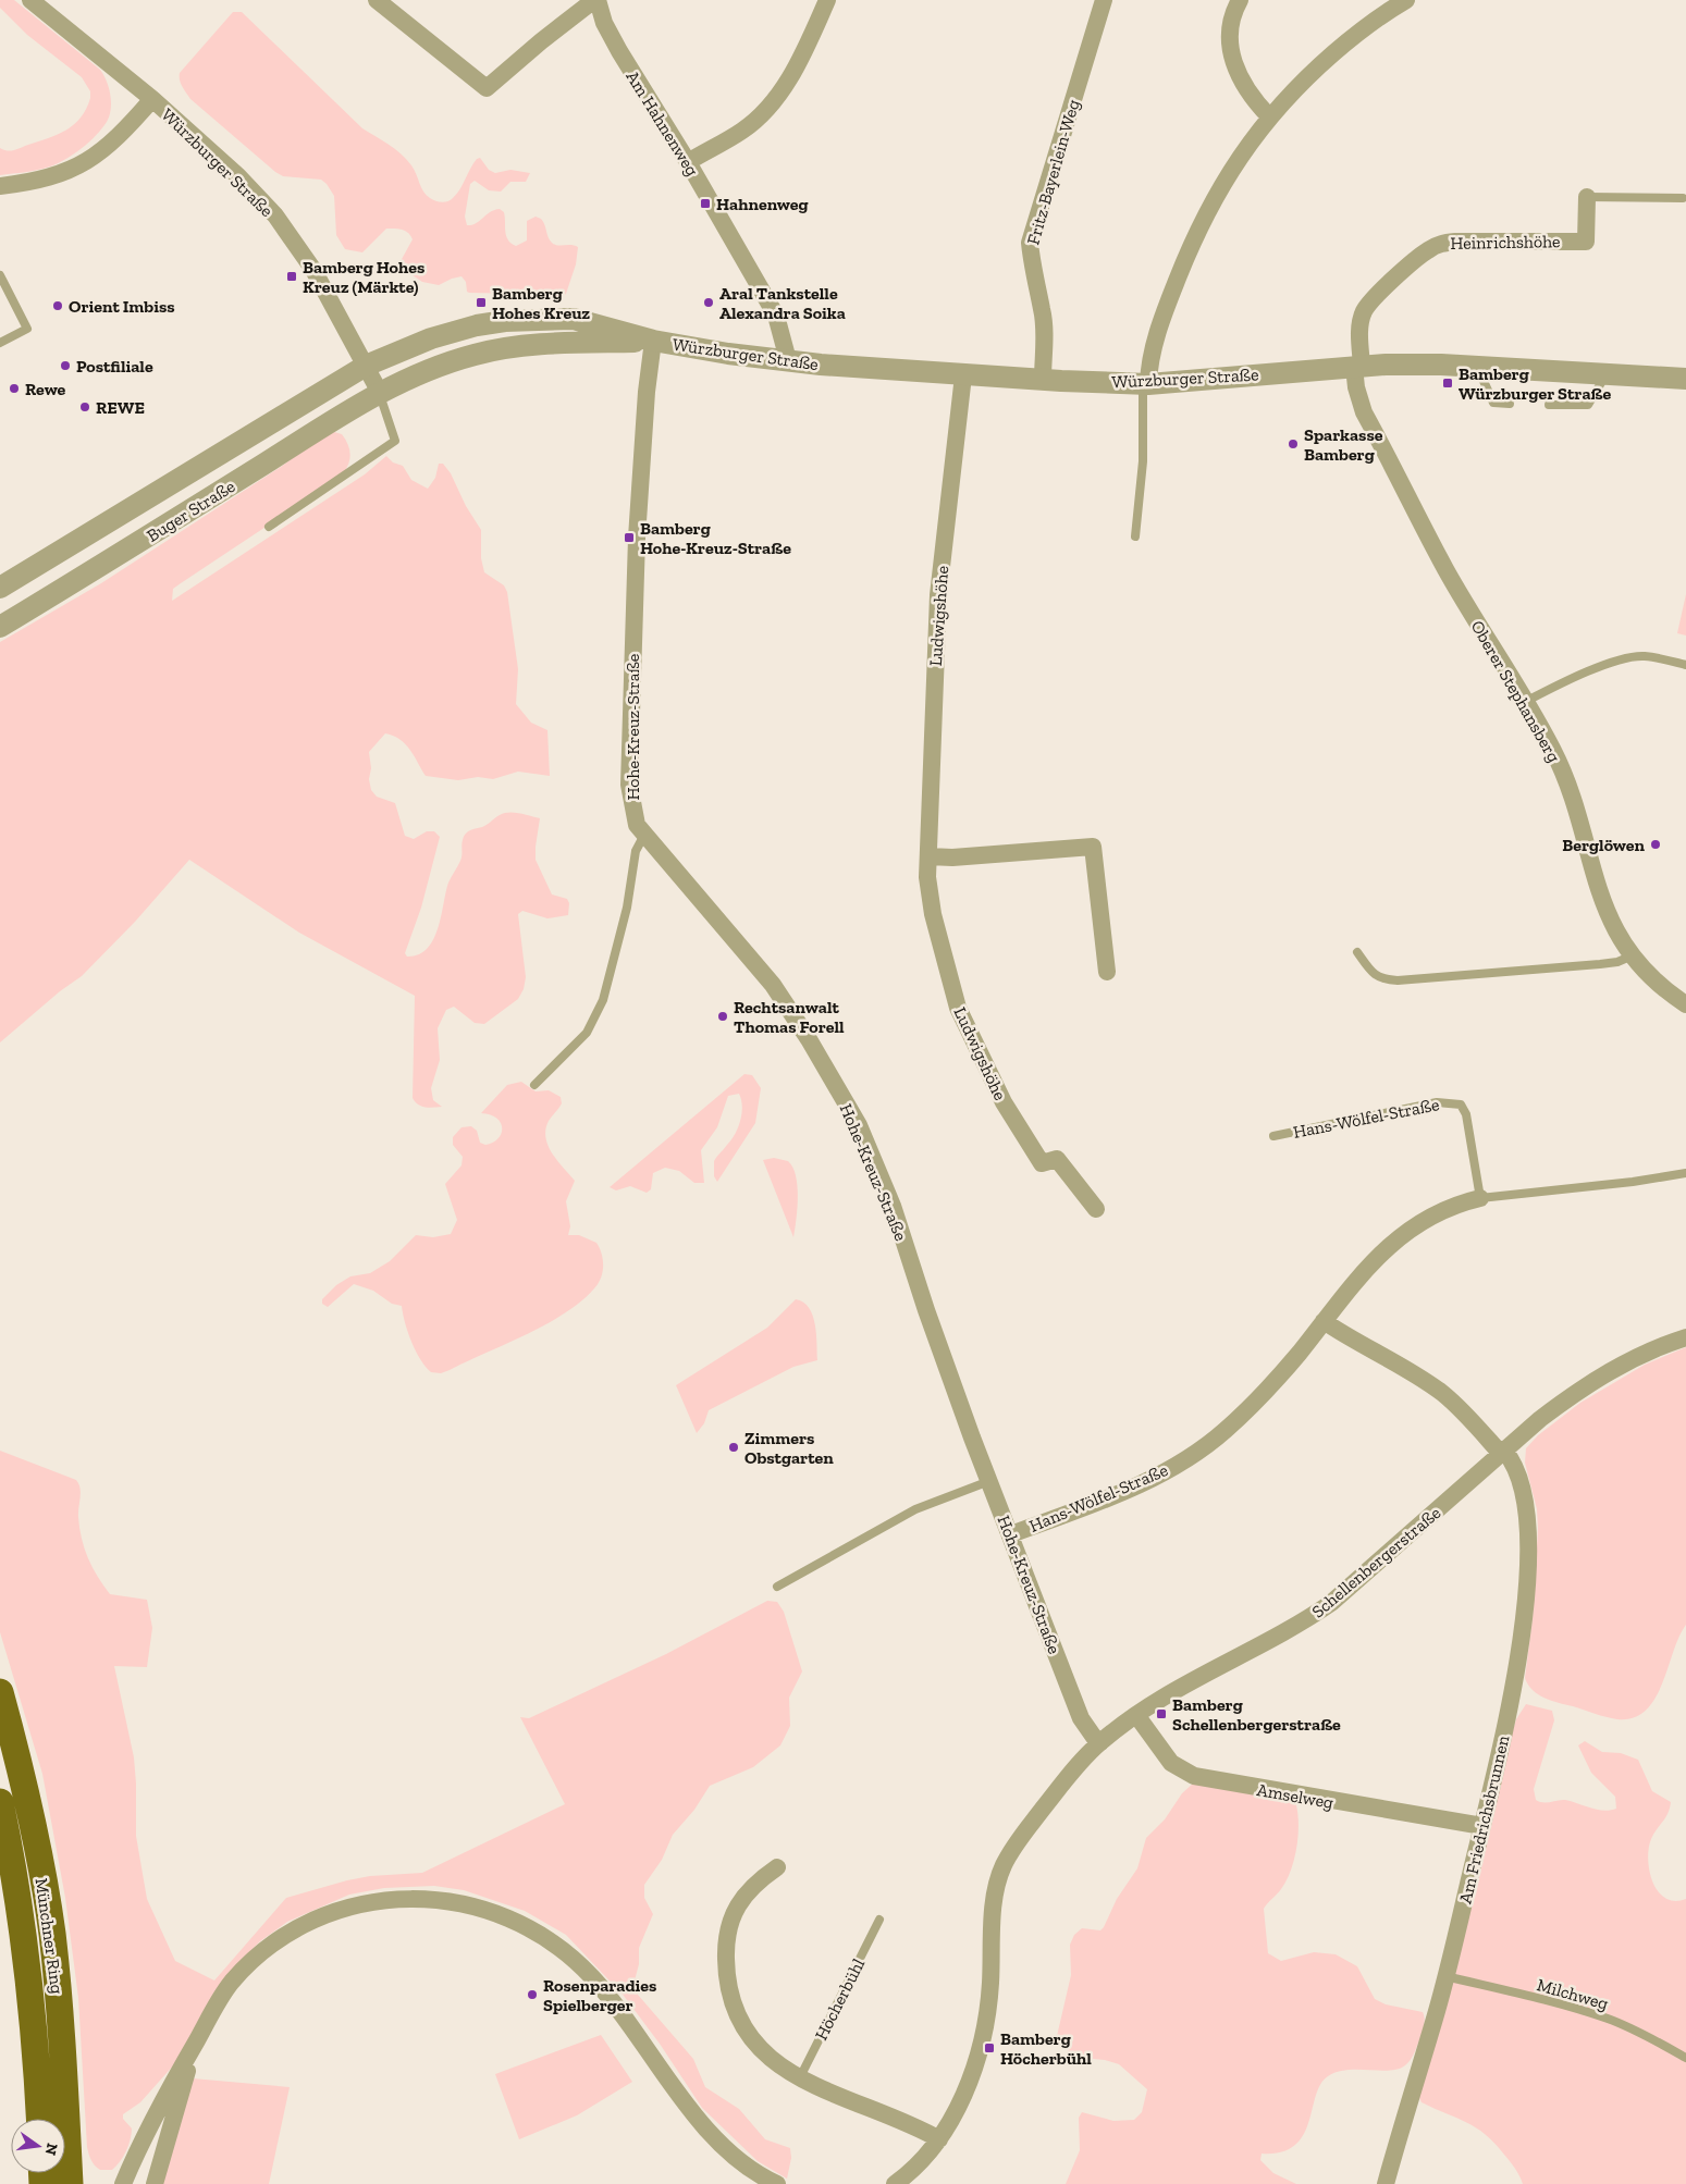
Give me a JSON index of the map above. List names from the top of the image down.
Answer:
{
  "streets": {
    "main road": ["Münchner Ring"],
    "street": [
      "Am Hahnenweg",
      "Würzburger Straße",
      "Fritz-Bayerlein-Weg",
      "Heinrichshöhe",
      "Buger Straße",
      "Ludwigshöhe",
      "Oberer Stephansberg",
      "Hohe-Kreuz-Straße",
      "Hans-Wölfel-Straße",
      "Schellenbergerstraße",
      "Amselweg",
      "Am Friedrichsbrunnen"
    ],
    "lane": ["Milchweg", "Höcherbühl"]
  },
  "crossings": [
    ["Am Hahnenweg", "Würzburger Straße"],
    ["Würzburger Straße", "Fritz-Bayerlein-Weg"],
    ["Würzburger Straße", "Heinrichshöhe"],
    ["Würzburger Straße", "Buger Straße"],
    ["Würzburger Straße", "Ludwigshöhe"],
    ["Würzburger Straße", "Oberer Stephansberg"],
    ["Würzburger Straße", "Hohe-Kreuz-Straße"],
    ["Heinrichshöhe", "Oberer Stephansberg"],
    ["Hohe-Kreuz-Straße", "Hans-Wölfel-Straße"],
    ["Hohe-Kreuz-Straße", "Schellenbergerstraße"],
    ["Schellenbergerstraße", "Amselweg"],
    ["Schellenbergerstraße", "Am Friedrichsbrunnen"],
    ["Amselweg", "Am Friedrichsbrunnen"],
    ["Am Friedrichsbrunnen", "Milchweg"]
  ],
  "places": {
    "transit": [
      "Hahnenweg",
      "Bamberg Hohes Kreuz (Märkte)",
      "Bamberg Hohes Kreuz",
      "Bamberg Würzburger Straße",
      "Bamberg Hohe-Kreuz-Straße",
      "Bamberg Schellenbergerstraße",
      "Bamberg Höcherbühl"
    ],
    "other": [
      "Aral Tankstelle Alexandra Soika",
      "Orient Imbiss",
      "Postfiliale",
      "Rewe",
      "REWE",
      "Sparkasse Bamberg",
      "Berglöwen",
      "Rechtsanwalt Thomas Forell",
      "Zimmers Obstgarten",
      "Rosenparadies Spielberger"
    ]
  },
  "north": "right"
}
